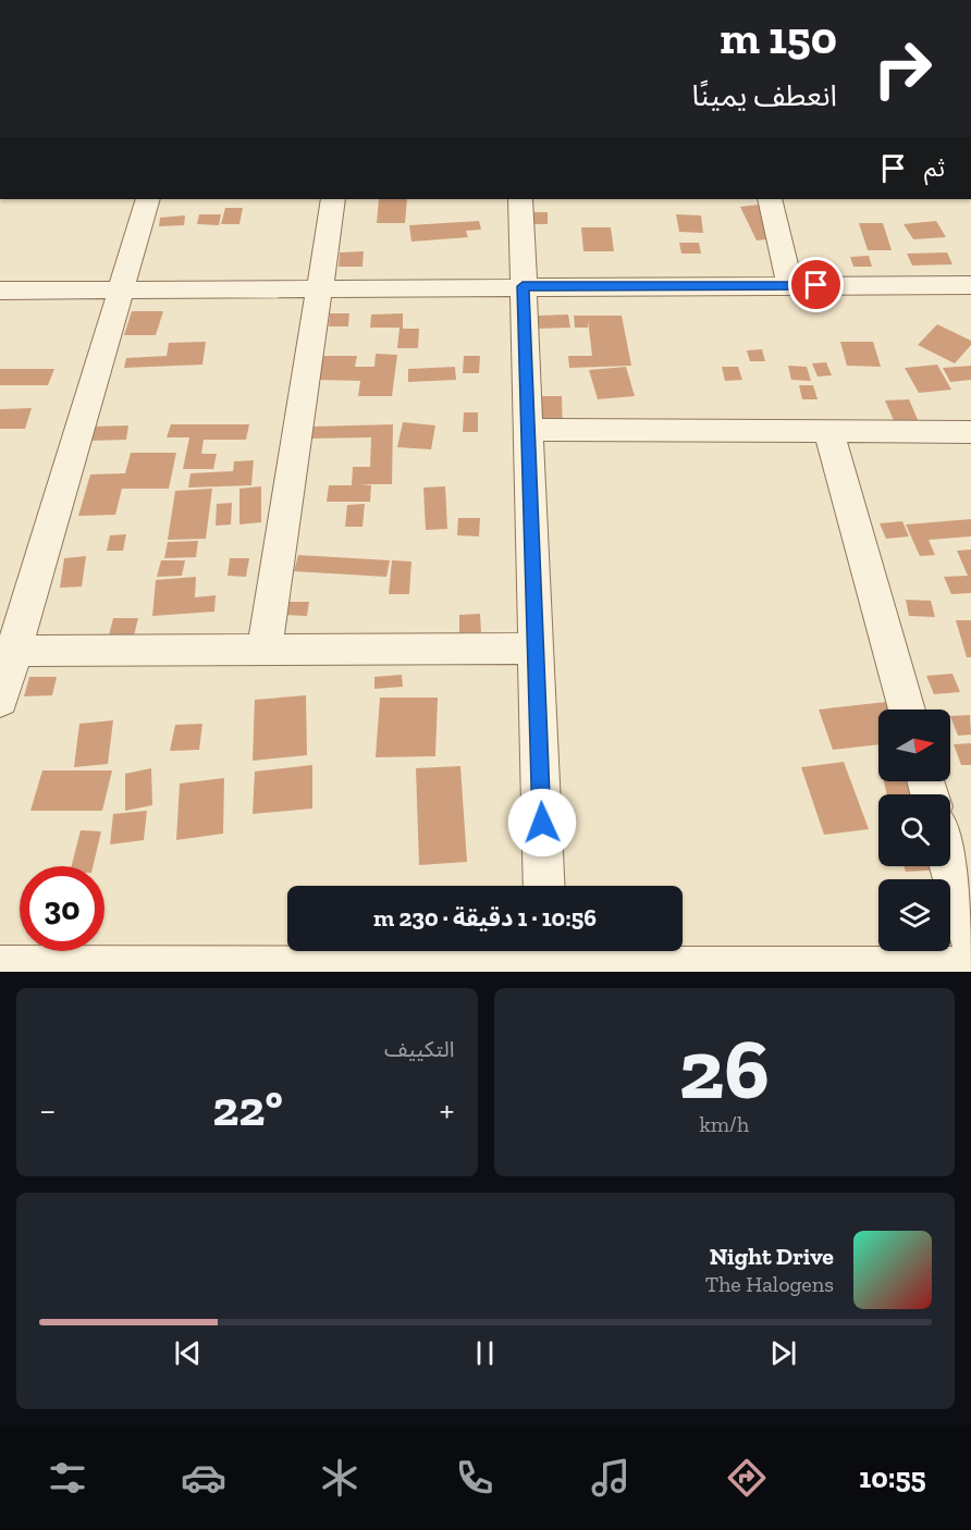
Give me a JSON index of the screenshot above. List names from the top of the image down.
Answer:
{
  "north": "right",
  "page": {
    "turn": ["150 m", "انعطف يمينًا"],
    "then": "ثم",
    "limit": "30",
    "trip": "10:56 · 1 دقيقة · 230 m",
    "tile": [
      ["26", "km/h"],
      "التكييف"
    ],
    "heat": ["−", "22°", "+"],
    "song": ["Night Drive", "The Halogens"],
    "tabs": "10:55"
  }
}
